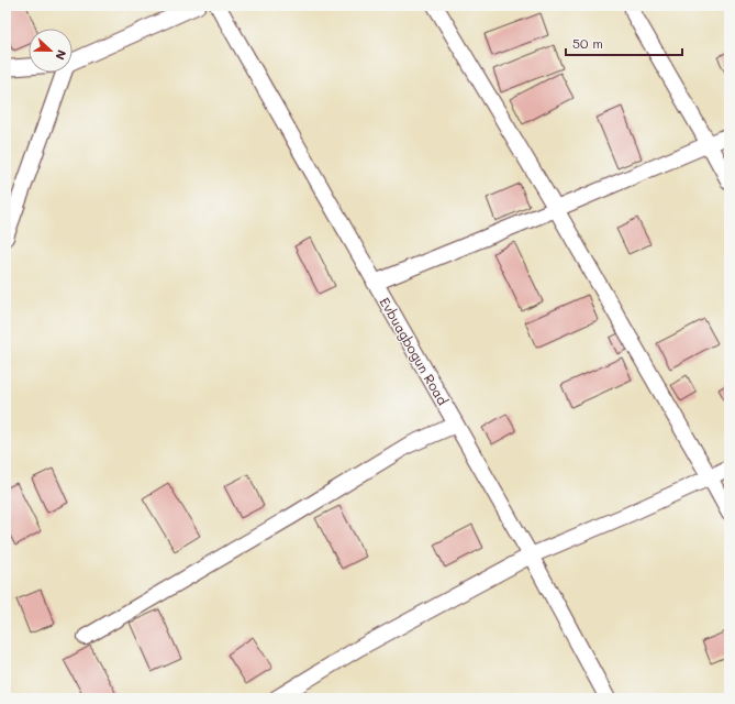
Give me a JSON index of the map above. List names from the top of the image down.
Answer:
{
  "streets": {
    "street": ["Evbuagbogun Road"]
  },
  "scale_bar": "50 m",
  "north": "right"
}
